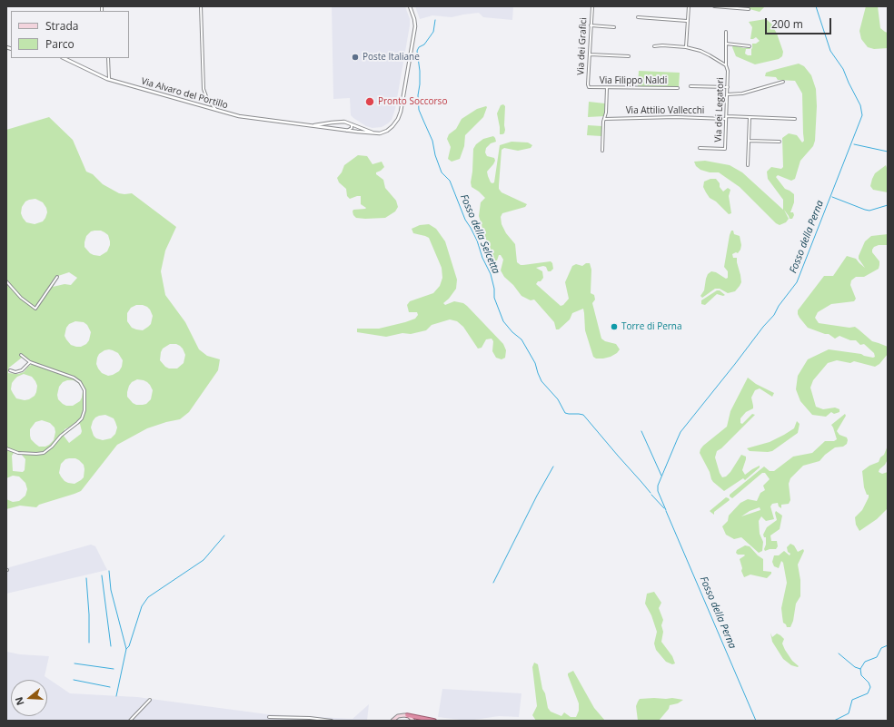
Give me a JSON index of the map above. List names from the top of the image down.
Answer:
{
  "streets": {
    "street": [
      "Via dei Grafici",
      "Via Filippo Naldi",
      "Via Alvaro del Portillo",
      "Via dei Legatori",
      "Via Attilio Vallecchi"
    ]
  },
  "crossings": [
    ["Via dei Grafici", "Via Filippo Naldi"],
    ["Via dei Legatori", "Via Attilio Vallecchi"]
  ],
  "water": ["Fosso della Selcetta", "Fosso della Perna"],
  "places": ["Poste Italiane", "Pronto Soccorso", "Torre di Perna"],
  "legend": ["Strada", "Parco"],
  "scale_bar": "200 m",
  "north": "left"
}
